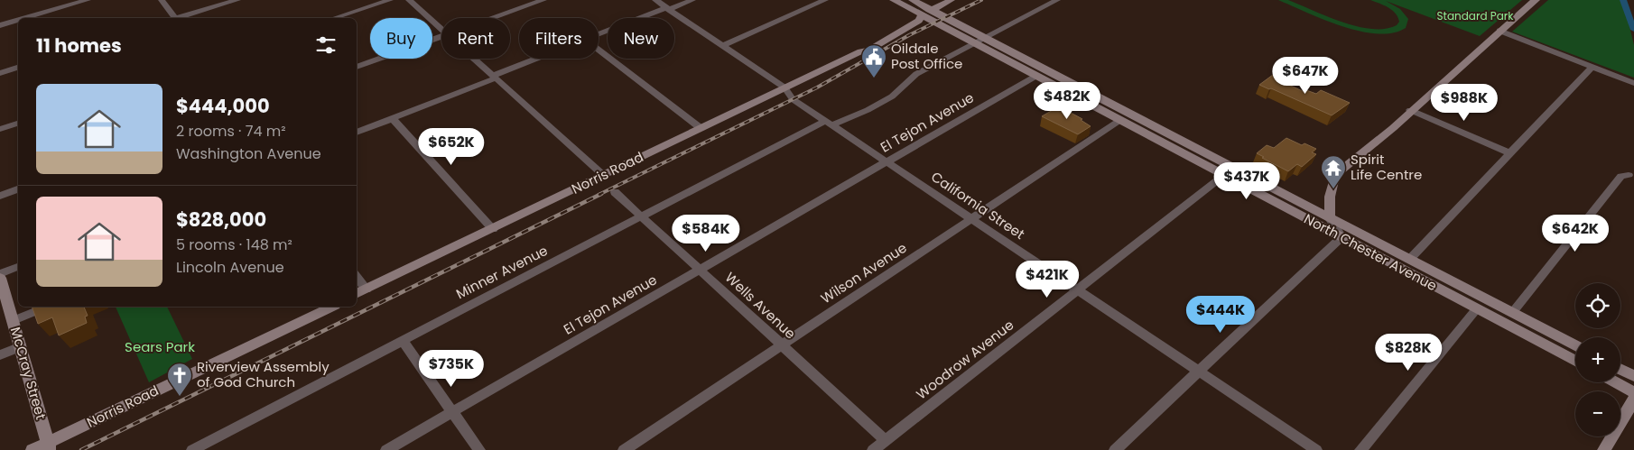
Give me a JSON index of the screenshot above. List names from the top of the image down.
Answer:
{
  "streets": {
    "street": [
      "El Tejon Avenue",
      "Norris Road",
      "California Street",
      "North Chester Avenue",
      "Minner Avenue",
      "Wilson Avenue",
      "Wells Avenue",
      "Woodrow Avenue",
      "McCray Street"
    ]
  },
  "crossings": [
    ["El Tejon Avenue", "California Street"],
    ["El Tejon Avenue", "North Chester Avenue"],
    ["El Tejon Avenue", "Wells Avenue"],
    ["Norris Road", "California Street"],
    ["Norris Road", "North Chester Avenue"],
    ["Norris Road", "McCray Street"],
    ["California Street", "Minner Avenue"],
    ["California Street", "Wilson Avenue"],
    ["California Street", "Woodrow Avenue"],
    ["North Chester Avenue", "Minner Avenue"],
    ["North Chester Avenue", "Wilson Avenue"],
    ["North Chester Avenue", "Woodrow Avenue"],
    ["Minner Avenue", "Wells Avenue"],
    ["Wilson Avenue", "Wells Avenue"],
    ["Wells Avenue", "Woodrow Avenue"]
  ],
  "parks": ["Standard Park", "Sears Park"],
  "places": {
    "public building": ["Oildale Post Office"],
    "temple": ["Spirit Life Centre"],
    "church": ["Riverview Assembly of God Church"]
  },
  "page": {
    "chip": [
      "Buy",
      "Rent",
      "Filters",
      "New"
    ],
    "heading": "11 homes",
    "price": [
      "$647K",
      "$482K",
      "$988K",
      "$652K",
      "$437K",
      "$584K",
      "$642K",
      "$421K",
      "$444K",
      "$828K",
      "$735K"
    ],
    "list": [
      {
        "name": "$444,000",
        "note": "2 rooms · 74 m² · Washington Avenue"
      },
      {
        "name": "$828,000",
        "note": "5 rooms · 148 m² · Lincoln Avenue"
      }
    ],
    "map_buttons": ["+", "−"]
  }
}
